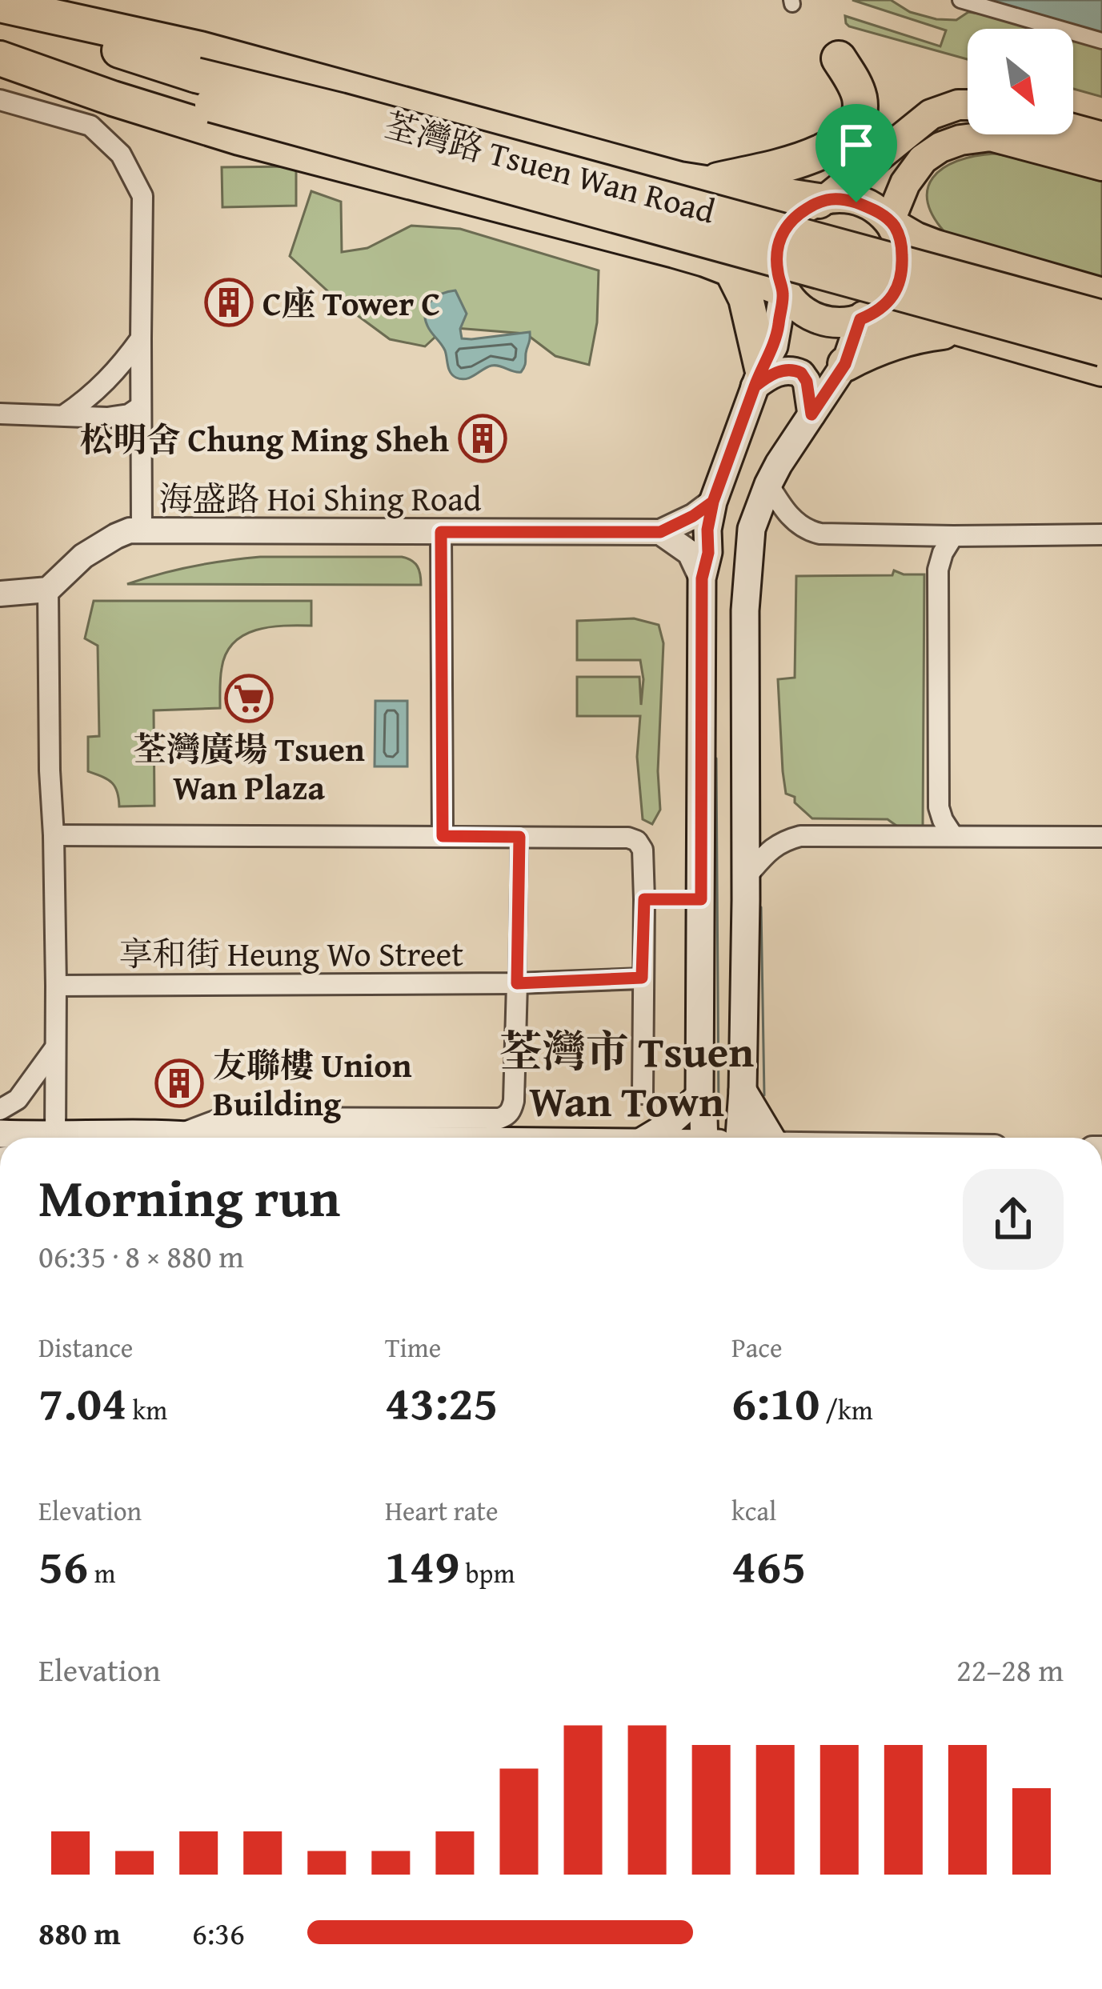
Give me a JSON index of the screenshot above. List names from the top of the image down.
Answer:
{
  "streets": {
    "highway": ["荃灣路 Tsuen Wan Road"],
    "street": ["海盛路 Hoi Shing Road", "享和街 Heung Wo Street"]
  },
  "districts": ["荃灣市 Tsuen Wan Town"],
  "places": {
    "building": ["C座 Tower C", "松明舍 Chung Ming Sheh", "友聯樓 Union Building"],
    "supermarket": ["荃灣廣場 Tsuen Wan Plaza"]
  },
  "north": "bottom right",
  "page": {
    "heading": ["Morning run", "06:35 · 8 × 880 m"],
    "stats": [
      ["Distance", "7.04 km"],
      ["Time", "43:25"],
      ["Pace", "6:10 /km"],
      ["Elevation", "56 m"],
      ["Heart rate", "149 bpm"],
      ["kcal", "465"]
    ],
    "chart": ["Elevation", "22–28 m"],
    "list": [
      {
        "name": "880 m",
        "note": "6:36"
      }
    ]
  }
}
